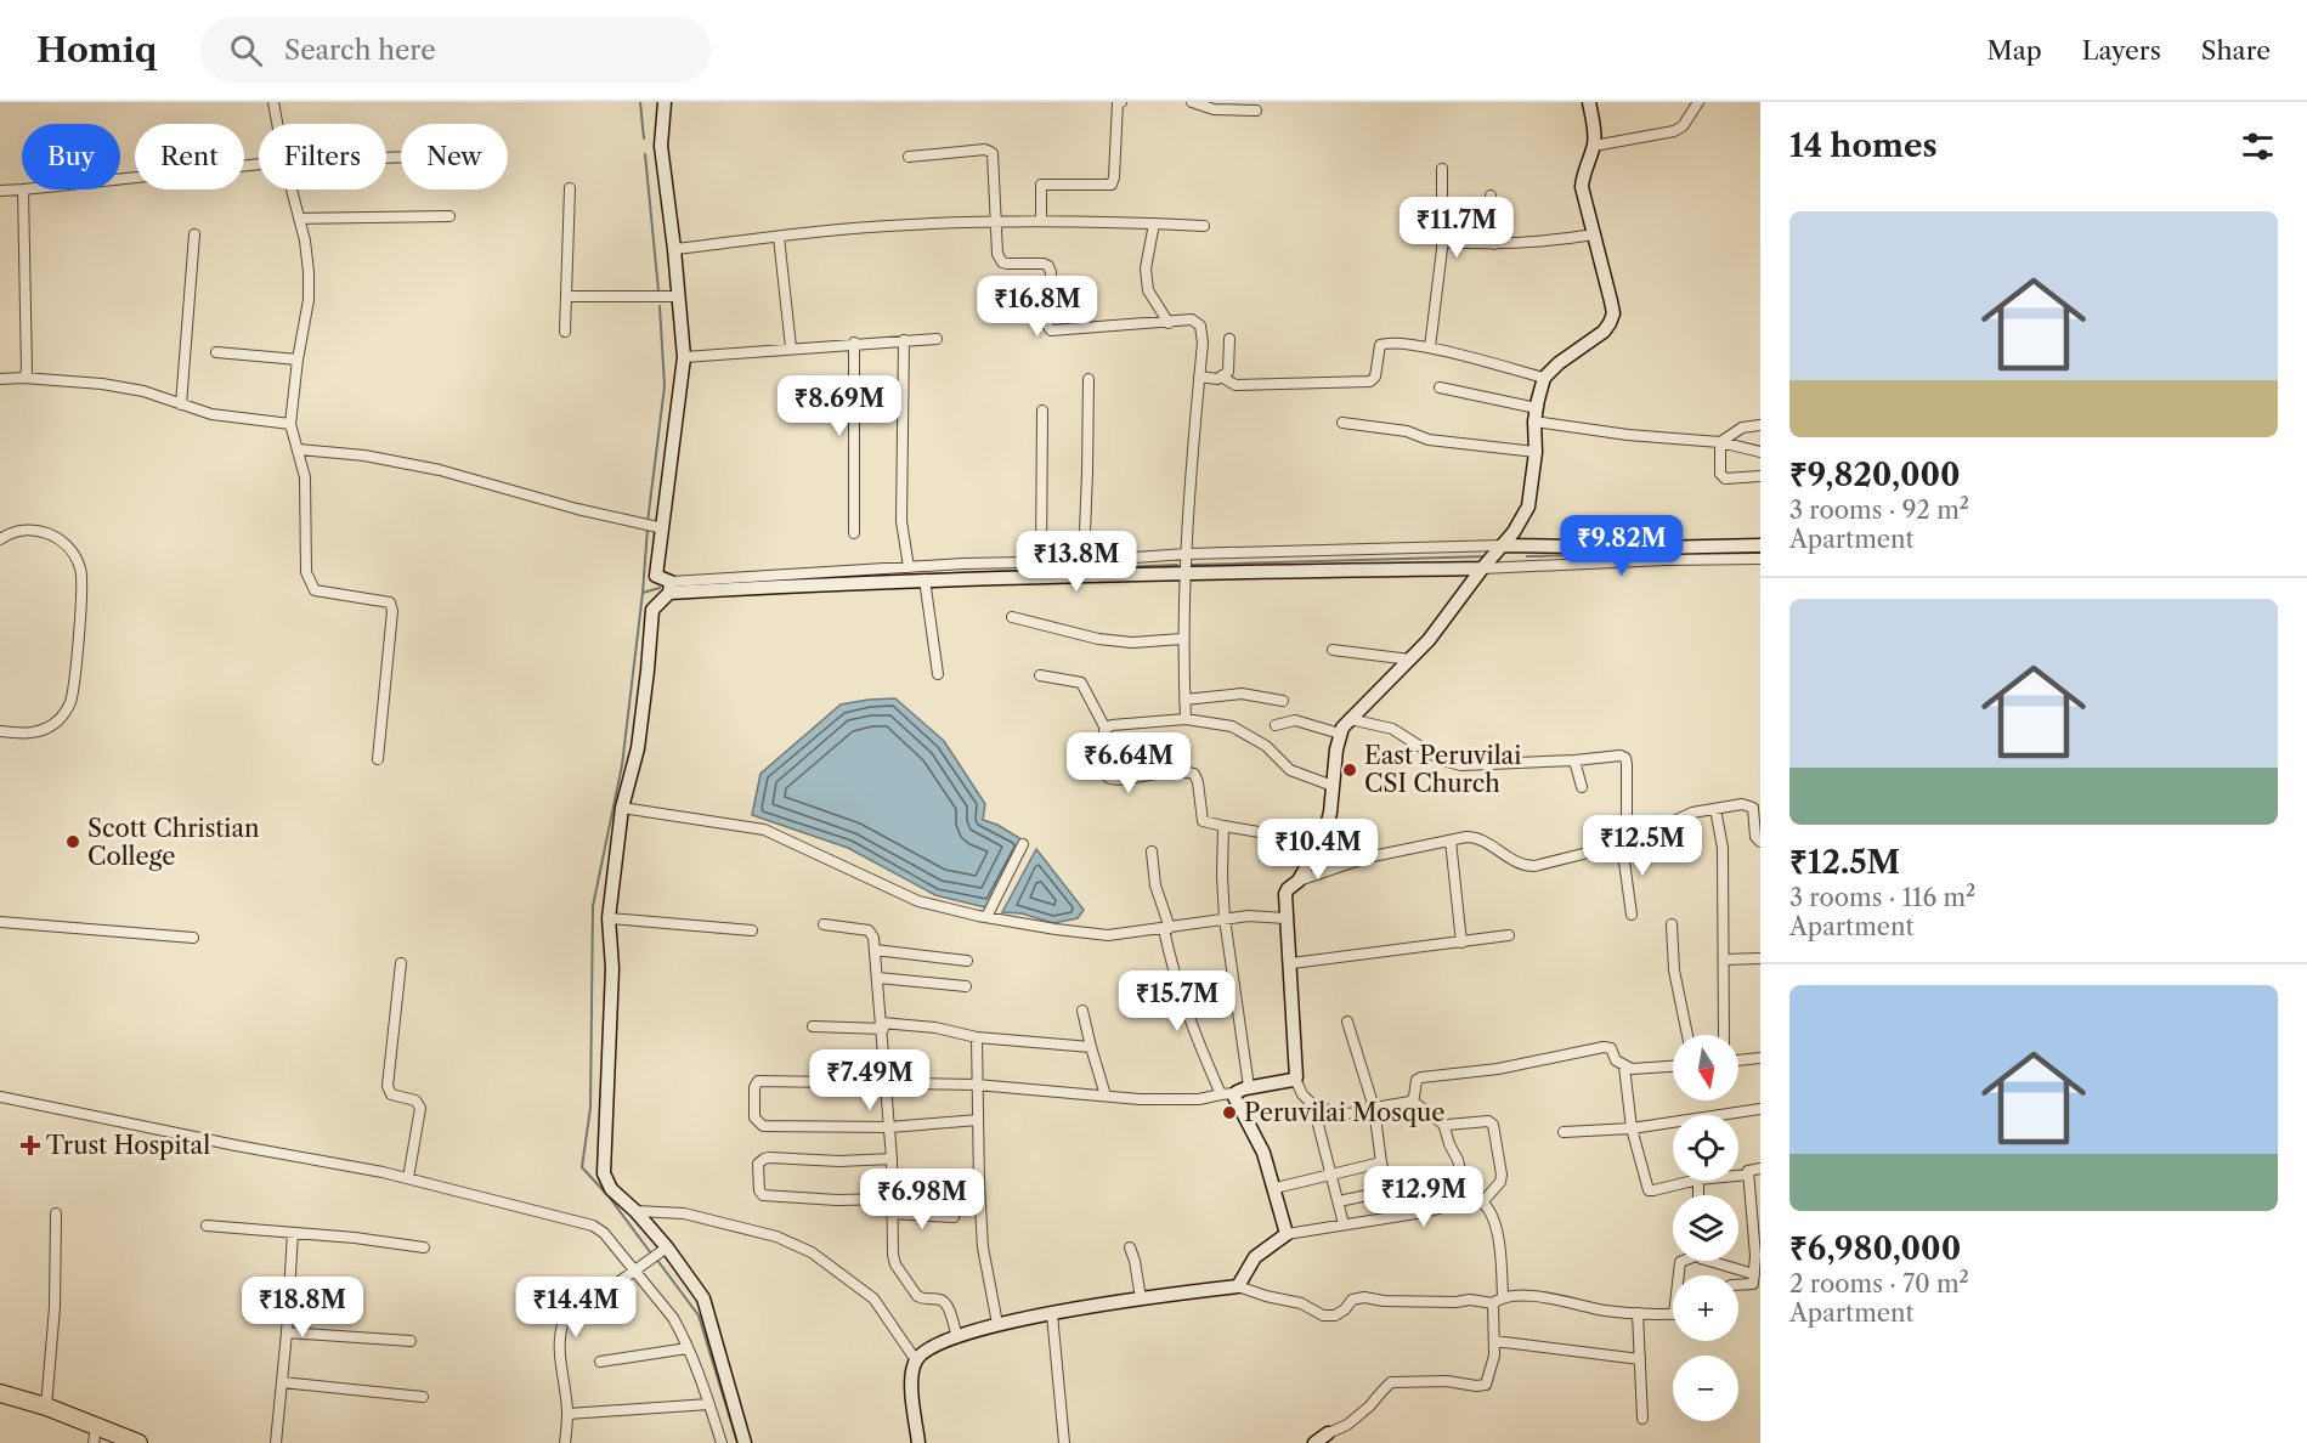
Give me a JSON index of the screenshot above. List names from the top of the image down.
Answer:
{
  "places": {
    "other": ["East Peruvilai CSI Church", "Scott Christian College", "Peruvilai Mosque"],
    "health": ["Trust Hospital"]
  },
  "north": "bottom",
  "page": {
    "header": "Homiq",
    "search": "Search here",
    "nav": ["Map", "Layers", "Share"],
    "heading": "14 homes",
    "chip": [
      "Buy",
      "Rent",
      "Filters",
      "New"
    ],
    "list": [
      {
        "name": "₹9,820,000",
        "note": "3 rooms · 92 m² · Apartment"
      },
      {
        "name": "₹12.5M",
        "note": "3 rooms · 116 m² · Apartment"
      },
      {
        "name": "₹6,980,000",
        "note": "2 rooms · 70 m² · Apartment"
      }
    ],
    "price": [
      "₹11.7M",
      "₹16.8M",
      "₹8.69M",
      "₹9.82M",
      "₹13.8M",
      "₹6.64M",
      "₹12.5M",
      "₹10.4M",
      "₹15.7M",
      "₹7.49M",
      "₹12.9M",
      "₹6.98M",
      "₹18.8M",
      "₹14.4M"
    ],
    "map_buttons": ["+", "−"]
  }
}
